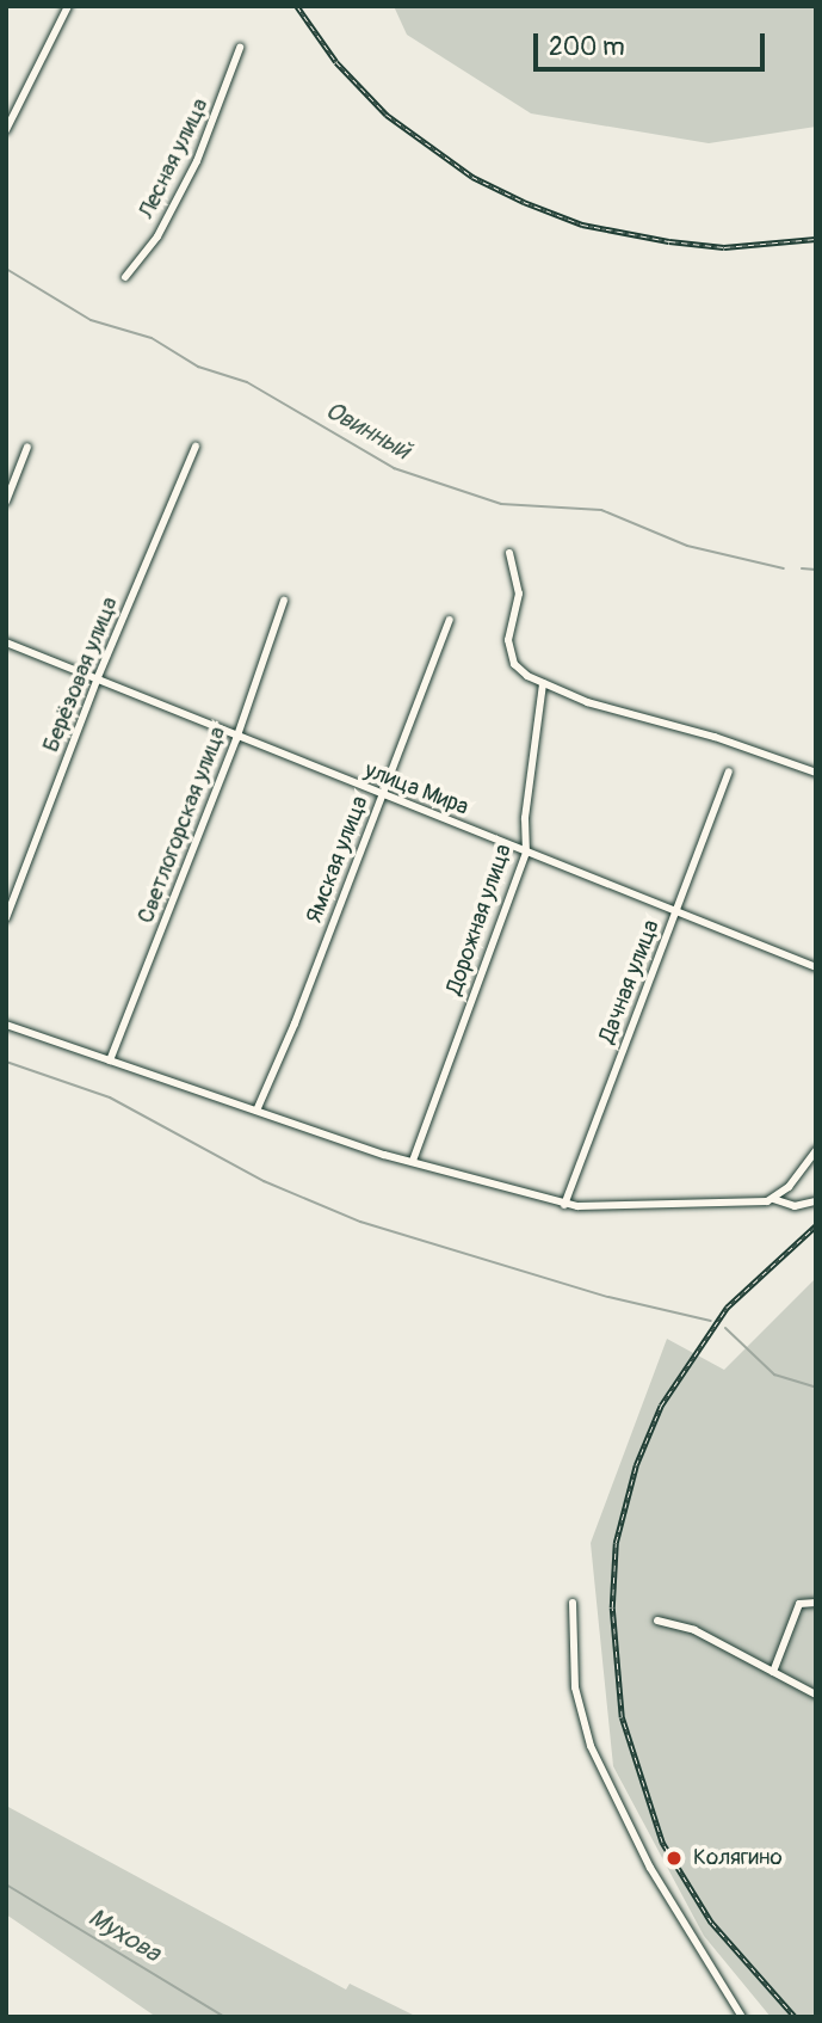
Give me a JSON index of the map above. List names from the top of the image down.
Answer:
{
  "streets": {
    "street": [
      "Лесная улица",
      "Берёзовая улица",
      "улица Мира",
      "Светлогорская улица",
      "Ямская улица",
      "Дорожная улица",
      "Дачная улица"
    ]
  },
  "crossings": [
    ["Берёзовая улица", "улица Мира"],
    ["улица Мира", "Светлогорская улица"],
    ["улица Мира", "Ямская улица"],
    ["улица Мира", "Дорожная улица"],
    ["улица Мира", "Дачная улица"]
  ],
  "water": ["Овинный", "Мухова"],
  "places": ["Колягино"],
  "scale_bar": "200 m"
}
